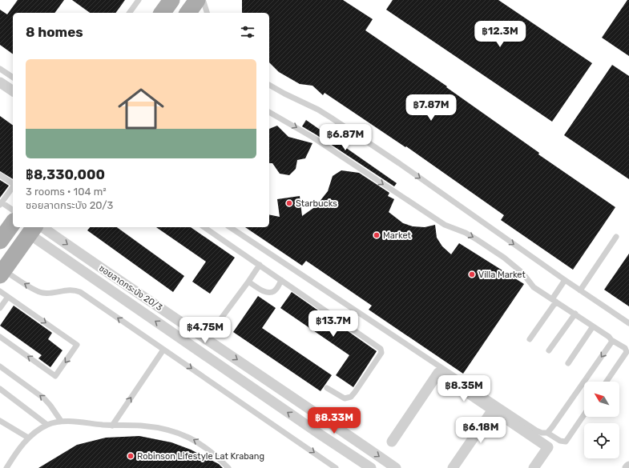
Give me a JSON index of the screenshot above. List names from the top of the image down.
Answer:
{
  "streets": {
    "street": ["ซอยลาดกระบัง 20/3"]
  },
  "places": [
    "Starbucks",
    "Market",
    "Villa Market",
    "Robinson Lifestyle Lat Krabang"
  ],
  "north": "top left",
  "page": {
    "heading": "8 homes",
    "price": [
      "฿12.3M",
      "฿7.87M",
      "฿6.87M",
      "฿13.7M",
      "฿4.75M",
      "฿8.35M",
      "฿8.33M",
      "฿6.18M"
    ],
    "list": [
      {
        "name": "฿8,330,000",
        "note": "3 rooms · 104 m² · ซอยลาดกระบัง 20/3"
      }
    ]
  }
}
